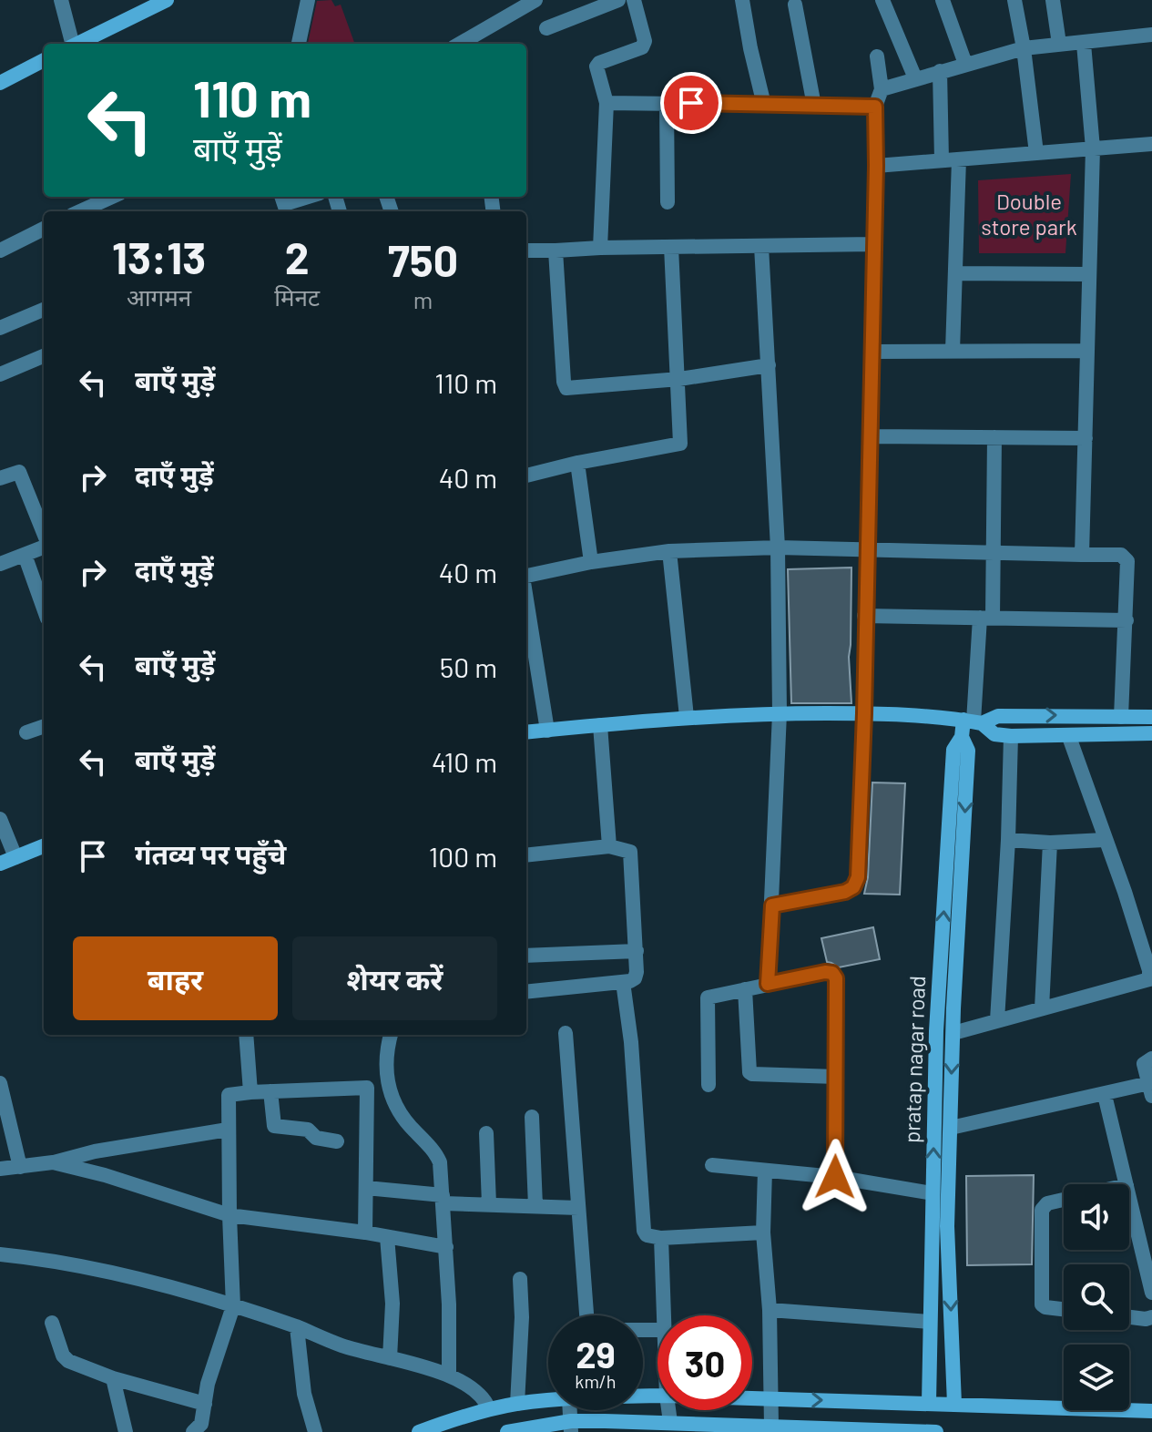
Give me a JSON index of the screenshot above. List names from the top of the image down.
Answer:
{
  "streets": {
    "street": ["pratap nagar road"]
  },
  "parks": ["Double store park"],
  "page": {
    "turn": ["110 m", "बाएँ मुड़ें"],
    "eta": [
      "13:13",
      "आगमन",
      "2",
      "मिनट",
      "750",
      "m"
    ],
    "list": [
      {
        "name": "बाएँ मुड़ें",
        "value": "110 m"
      },
      {
        "name": "दाएँ मुड़ें",
        "value": "40 m"
      },
      {
        "name": "दाएँ मुड़ें",
        "value": "40 m"
      },
      {
        "name": "बाएँ मुड़ें",
        "value": "50 m"
      },
      {
        "name": "बाएँ मुड़ें",
        "value": "410 m"
      },
      {
        "name": "गंतव्य पर पहुँचे",
        "value": "100 m"
      }
    ],
    "buttons": ["बाहर", "शेयर करें"],
    "speed": "29 km/h",
    "limit": "30"
  }
}
